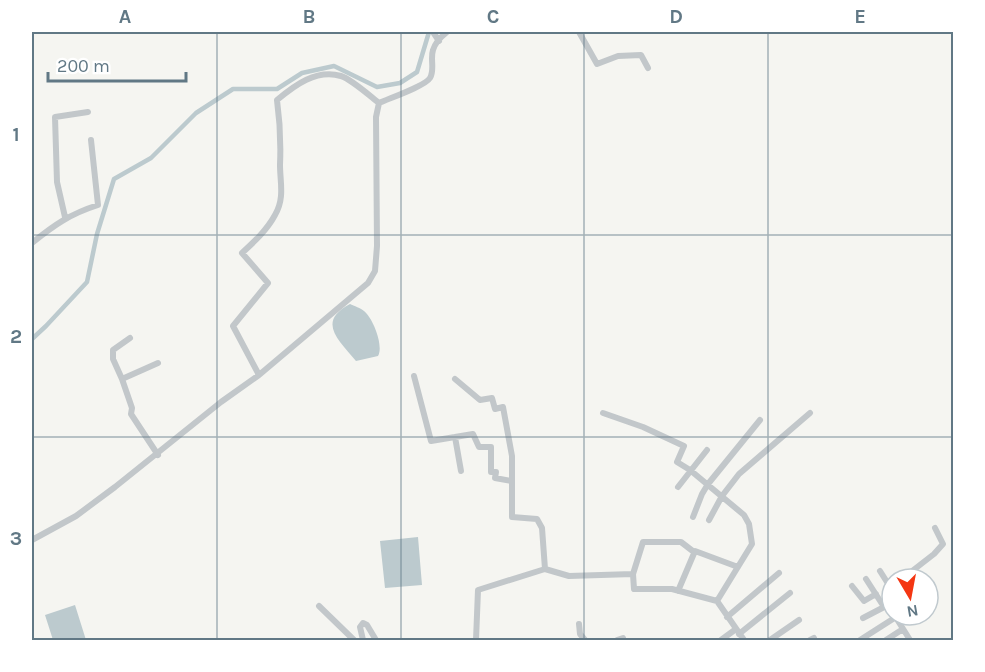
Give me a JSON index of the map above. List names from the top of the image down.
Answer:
{
  "scale_bar": "200 m",
  "north": "bottom",
  "grid": {
    "columns": [
      "A",
      "B",
      "C",
      "D",
      "E"
    ],
    "rows": ["1", "2", "3"]
  }
}
